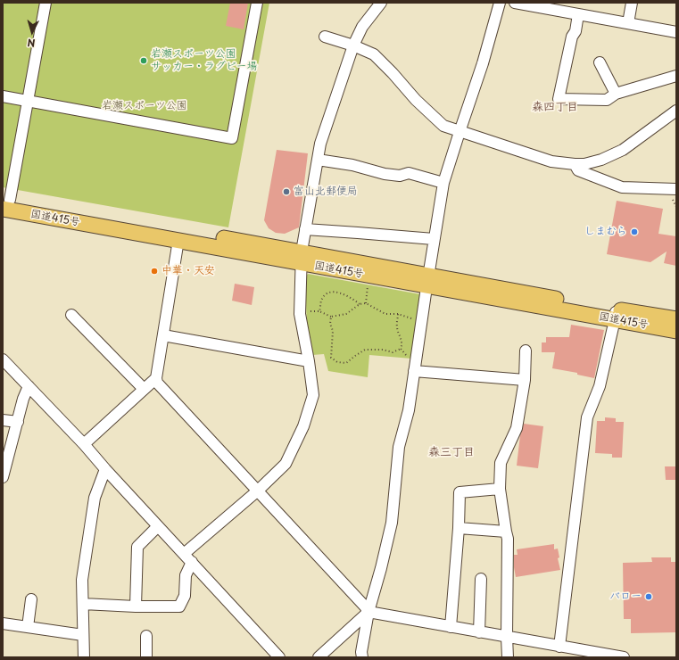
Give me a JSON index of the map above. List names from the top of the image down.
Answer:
{
  "streets": {
    "highway": ["国道415号"]
  },
  "districts": ["森四丁目", "森三丁目"],
  "parks": ["岩瀬スポーツ公園"],
  "places": [
    "岩瀬スポーツ公園 サッカー・ラグビー場",
    "富山北郵便局",
    "しまむら",
    "中華・天安",
    "バロー"
  ],
  "north": "bottom"
}
